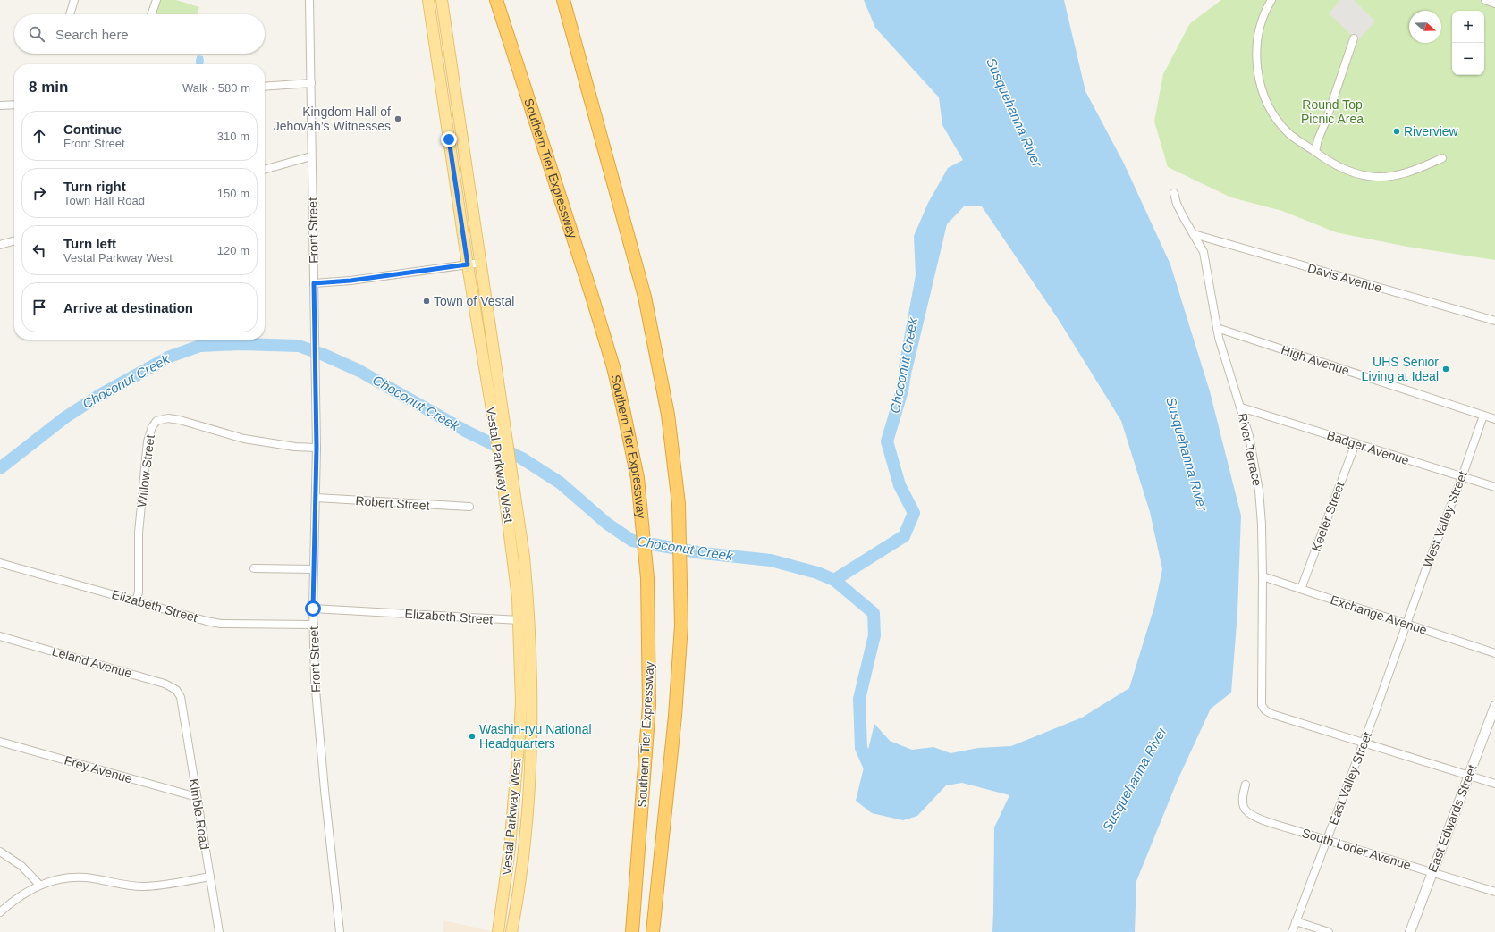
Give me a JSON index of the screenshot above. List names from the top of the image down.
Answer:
{
  "streets": {
    "highway": ["Southern Tier Expressway"],
    "main road": ["Vestal Parkway West"],
    "street": [
      "Front Street",
      "Davis Avenue",
      "High Avenue",
      "Badger Avenue",
      "River Terrace",
      "Willow Street",
      "Robert Street",
      "Keeler Street",
      "West Valley Street",
      "Elizabeth Street",
      "Exchange Avenue",
      "Leland Avenue",
      "Frey Avenue",
      "East Valley Street",
      "Kimble Road",
      "East Edwards Street",
      "South Loder Avenue"
    ]
  },
  "crossings": [
    ["Front Street", "Willow Street"],
    ["Front Street", "Robert Street"],
    ["Front Street", "Elizabeth Street"],
    ["Davis Avenue", "River Terrace"],
    ["High Avenue", "River Terrace"],
    ["High Avenue", "West Valley Street"],
    ["Badger Avenue", "River Terrace"],
    ["Badger Avenue", "Keeler Street"],
    ["Badger Avenue", "West Valley Street"],
    ["River Terrace", "Exchange Avenue"],
    ["River Terrace", "East Valley Street"],
    ["Vestal Parkway West", "Elizabeth Street"],
    ["Willow Street", "Elizabeth Street"],
    ["Keeler Street", "Exchange Avenue"],
    ["West Valley Street", "Exchange Avenue"],
    ["West Valley Street", "East Valley Street"],
    ["Exchange Avenue", "East Valley Street"],
    ["Leland Avenue", "Kimble Road"],
    ["Frey Avenue", "Kimble Road"],
    ["East Valley Street", "South Loder Avenue"],
    ["East Edwards Street", "South Loder Avenue"]
  ],
  "water": ["Susquehanna River", "Choconut Creek"],
  "parks": ["Round Top Picnic Area"],
  "places": [
    "Kingdom Hall of Jehovah’s Witnesses",
    "Riverview",
    "Town of Vestal",
    "UHS Senior Living at Ideal",
    "Washin-ryu National Headquarters"
  ],
  "north": "right",
  "page": {
    "map_buttons": ["+", "−"],
    "search": "Search here",
    "heading": ["8 min", "Walk · 580 m"],
    "list": [
      ["Continue", "Front Street", "310 m"],
      ["Turn right", "Town Hall Road", "150 m"],
      ["Turn left", "Vestal Parkway West", "120 m"],
      "Arrive at destination"
    ]
  }
}
